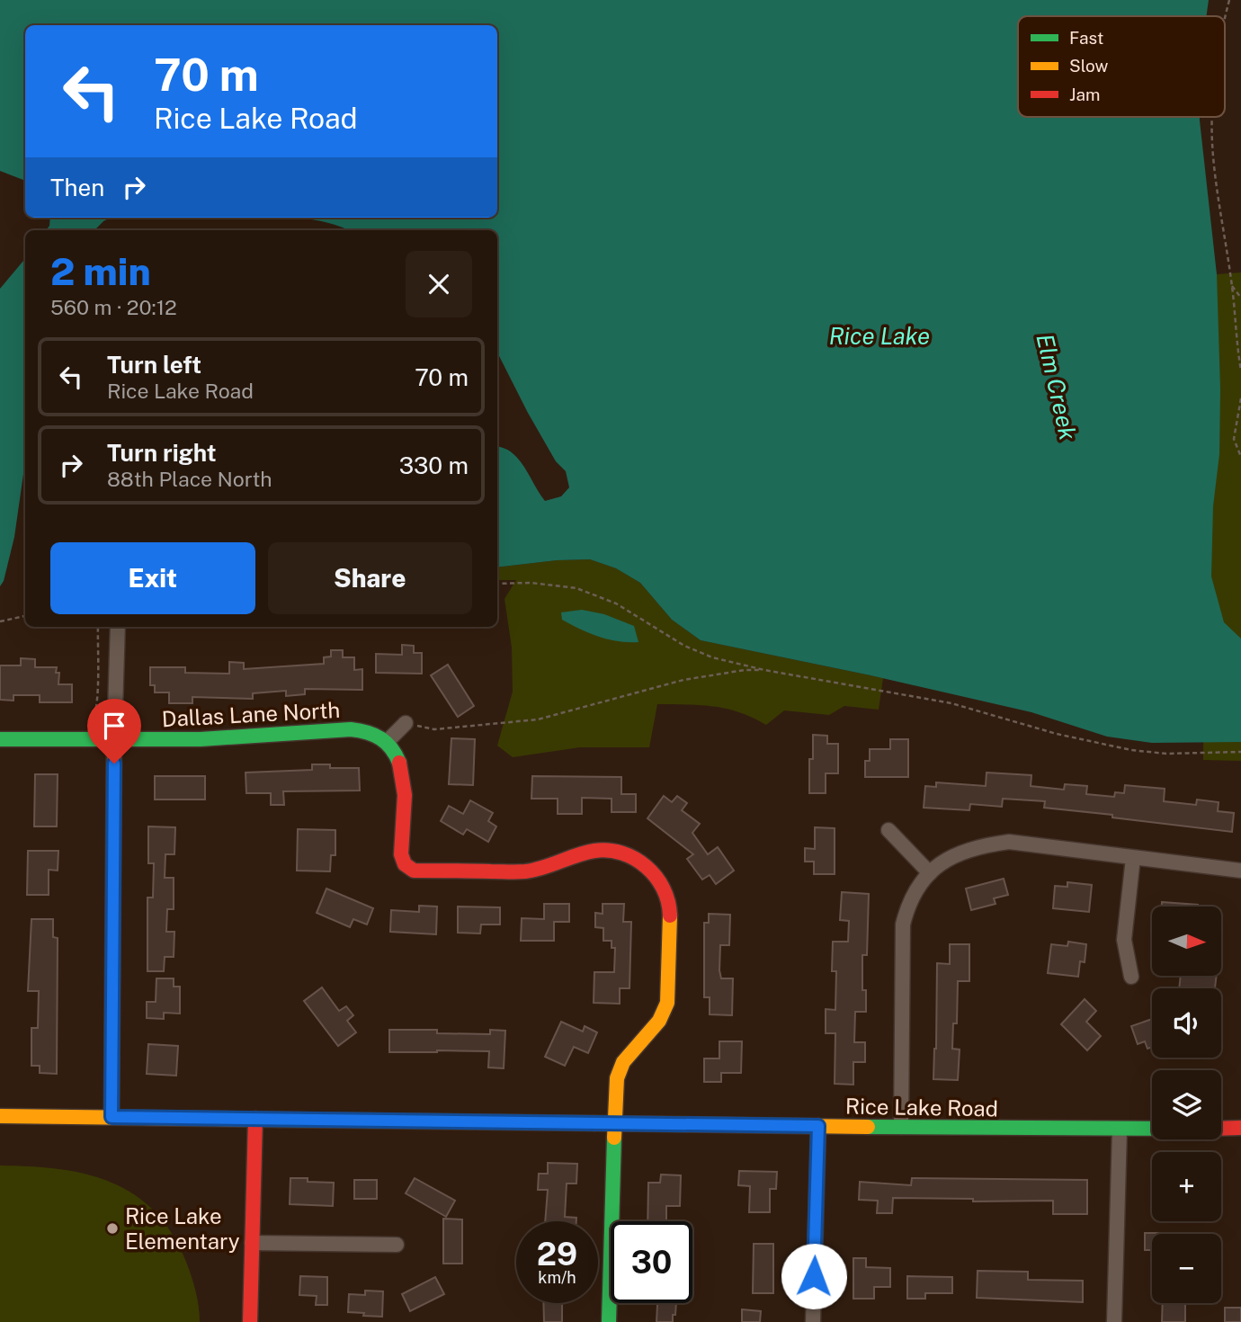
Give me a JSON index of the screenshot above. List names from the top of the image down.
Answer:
{
  "streets": {
    "street": ["Dallas Lane North", "Rice Lake Road"]
  },
  "water": ["Rice Lake", "Elm Creek"],
  "places": ["Rice Lake Elementary"],
  "legend": ["Fast", "Slow", "Jam"],
  "north": "right",
  "page": {
    "turn": ["70 m", "Rice Lake Road"],
    "then": "Then",
    "heading": ["2 min", "560 m · 20:12"],
    "list": [
      {
        "name": "Turn left",
        "note": "Rice Lake Road",
        "value": "70 m"
      },
      {
        "name": "Turn right",
        "note": "88th Place North",
        "value": "330 m"
      }
    ],
    "buttons": ["Exit", "Share"],
    "map_buttons": ["+", "−"],
    "speed": "29 km/h",
    "limit": "30"
  }
}
